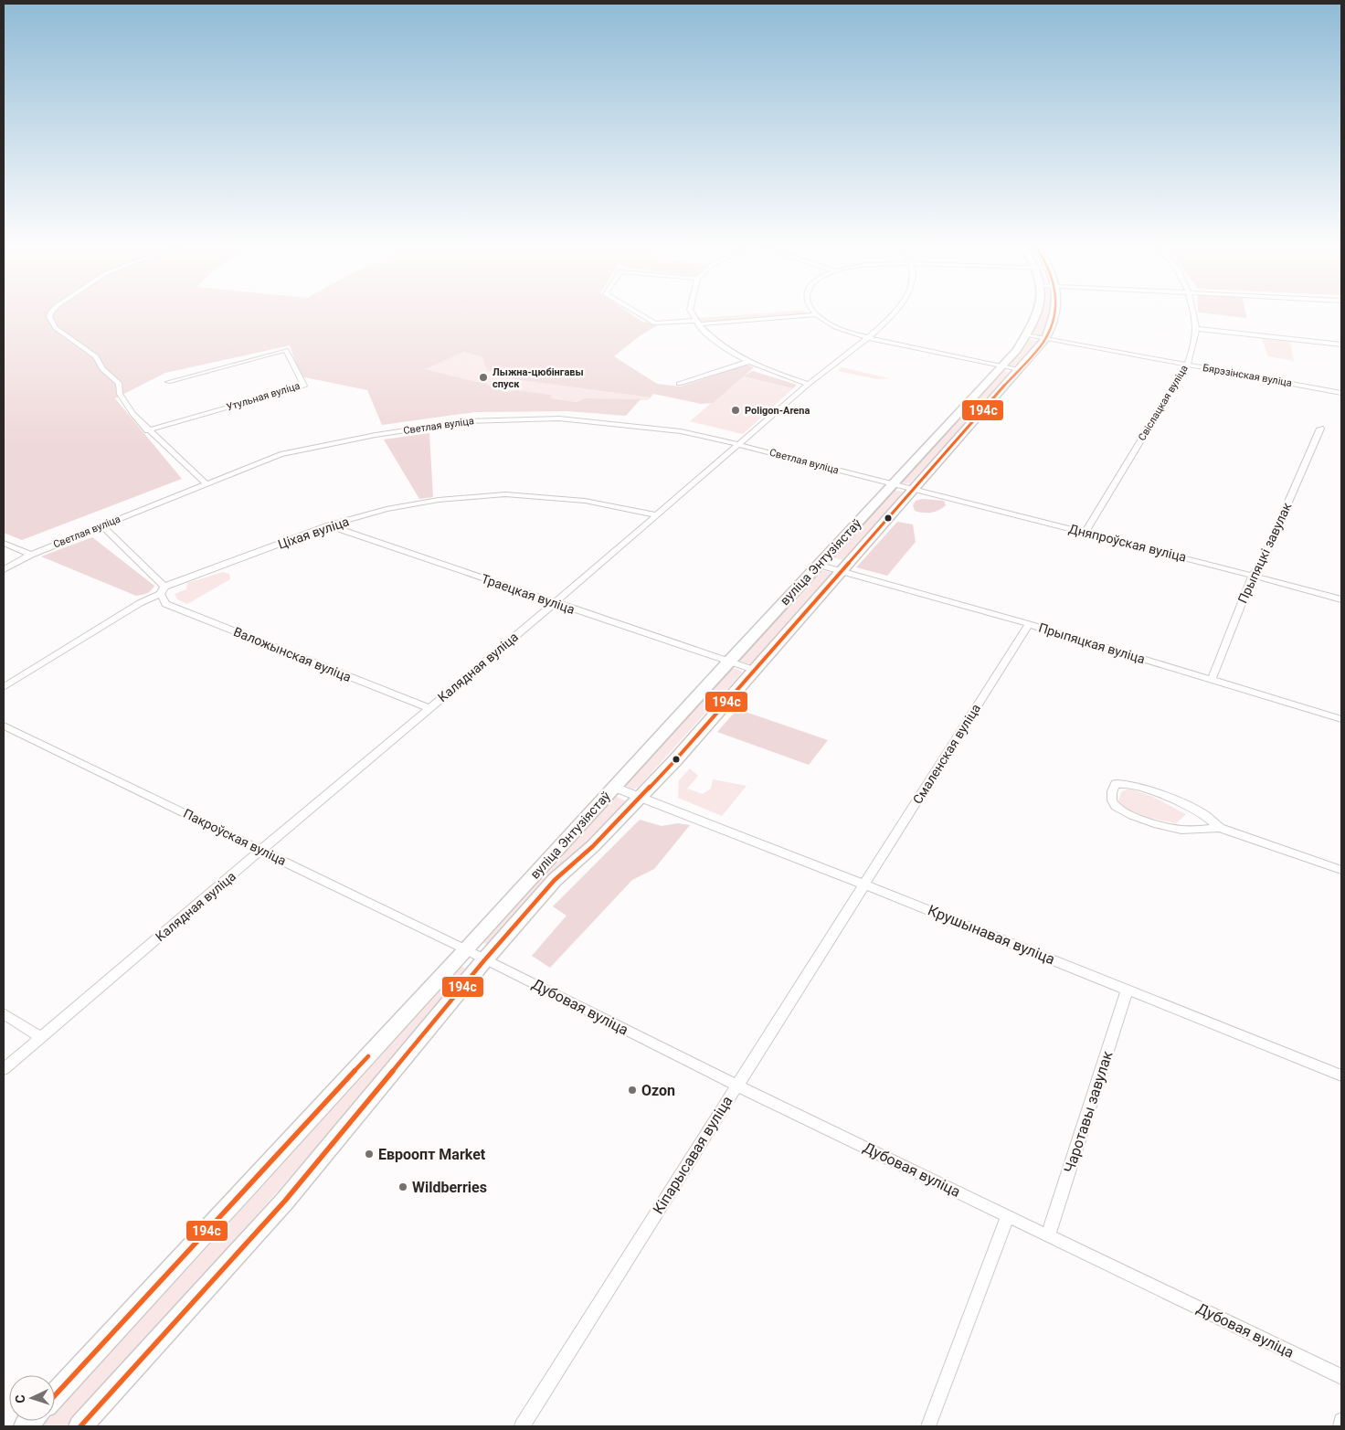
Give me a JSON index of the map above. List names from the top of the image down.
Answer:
{
  "streets": {
    "street": [
      "Бярэзінская вуліца",
      "Утульная вуліца",
      "Свіслацкая вуліца",
      "Светлая вуліца",
      "Ціхая вуліца",
      "Дняпроўская вуліца",
      "Прыпяцкі завулак",
      "вуліца Энтузіястаў",
      "Траецкая вуліца",
      "Прыпяцкая вуліца",
      "Валожынская вуліца",
      "Калядная вуліца",
      "Смаленская вуліца",
      "Пакроўская вуліца",
      "Крушынавая вуліца",
      "Дубовая вуліца",
      "Чаротавы завулак",
      "Кіпарысавая вуліца"
    ]
  },
  "crossings": [
    ["Бярэзінская вуліца", "Свіслацкая вуліца"],
    ["Бярэзінская вуліца", "вуліца Энтузіястаў"],
    ["Свіслацкая вуліца", "Дняпроўская вуліца"],
    ["Светлая вуліца", "Дняпроўская вуліца"],
    ["Светлая вуліца", "вуліца Энтузіястаў"],
    ["Светлая вуліца", "Валожынская вуліца"],
    ["Светлая вуліца", "Калядная вуліца"],
    ["Ціхая вуліца", "Траецкая вуліца"],
    ["Ціхая вуліца", "Валожынская вуліца"],
    ["Ціхая вуліца", "Калядная вуліца"],
    ["Дняпроўская вуліца", "Прыпяцкі завулак"],
    ["Дняпроўская вуліца", "вуліца Энтузіястаў"],
    ["Прыпяцкі завулак", "Прыпяцкая вуліца"],
    ["вуліца Энтузіястаў", "Траецкая вуліца"],
    ["вуліца Энтузіястаў", "Прыпяцкая вуліца"],
    ["вуліца Энтузіястаў", "Пакроўская вуліца"],
    ["вуліца Энтузіястаў", "Крушынавая вуліца"],
    ["вуліца Энтузіястаў", "Дубовая вуліца"],
    ["Траецкая вуліца", "Калядная вуліца"],
    ["Прыпяцкая вуліца", "Смаленская вуліца"],
    ["Валожынская вуліца", "Калядная вуліца"],
    ["Калядная вуліца", "Пакроўская вуліца"],
    ["Смаленская вуліца", "Крушынавая вуліца"],
    ["Смаленская вуліца", "Кіпарысавая вуліца"],
    ["Пакроўская вуліца", "Дубовая вуліца"],
    ["Крушынавая вуліца", "Чаротавы завулак"],
    ["Крушынавая вуліца", "Кіпарысавая вуліца"],
    ["Дубовая вуліца", "Чаротавы завулак"],
    ["Дубовая вуліца", "Кіпарысавая вуліца"]
  ],
  "places": [
    "Лыжна-цюбінгавы спуск",
    "Poligon-Arena",
    "Ozon",
    "Евроопт Market",
    "Wildberries"
  ],
  "lines": ["transit line 194с"],
  "north": "left"
}
